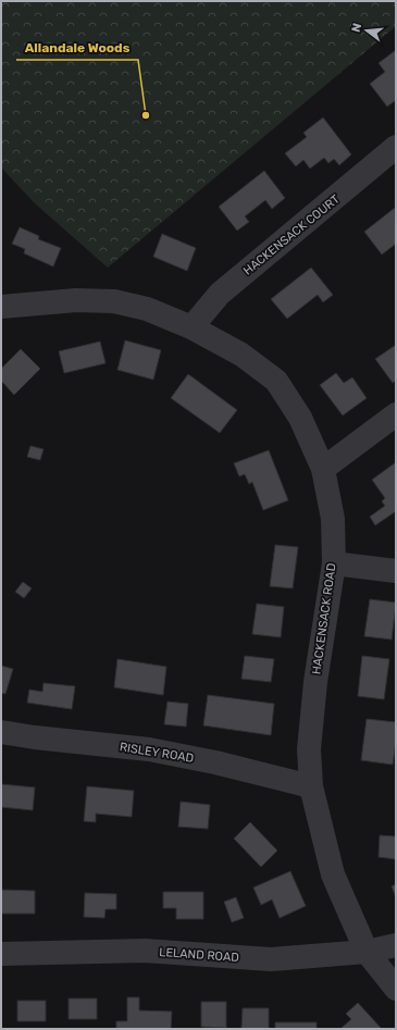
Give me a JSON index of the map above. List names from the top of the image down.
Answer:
{
  "streets": {
    "street": [
      "HACKENSACK COURT",
      "HACKENSACK ROAD",
      "RISLEY ROAD",
      "LELAND ROAD"
    ]
  },
  "crossings": [
    ["HACKENSACK COURT", "HACKENSACK ROAD"],
    ["HACKENSACK ROAD", "RISLEY ROAD"],
    ["HACKENSACK ROAD", "LELAND ROAD"]
  ],
  "places": ["Allandale Woods"],
  "north": "left"
}
